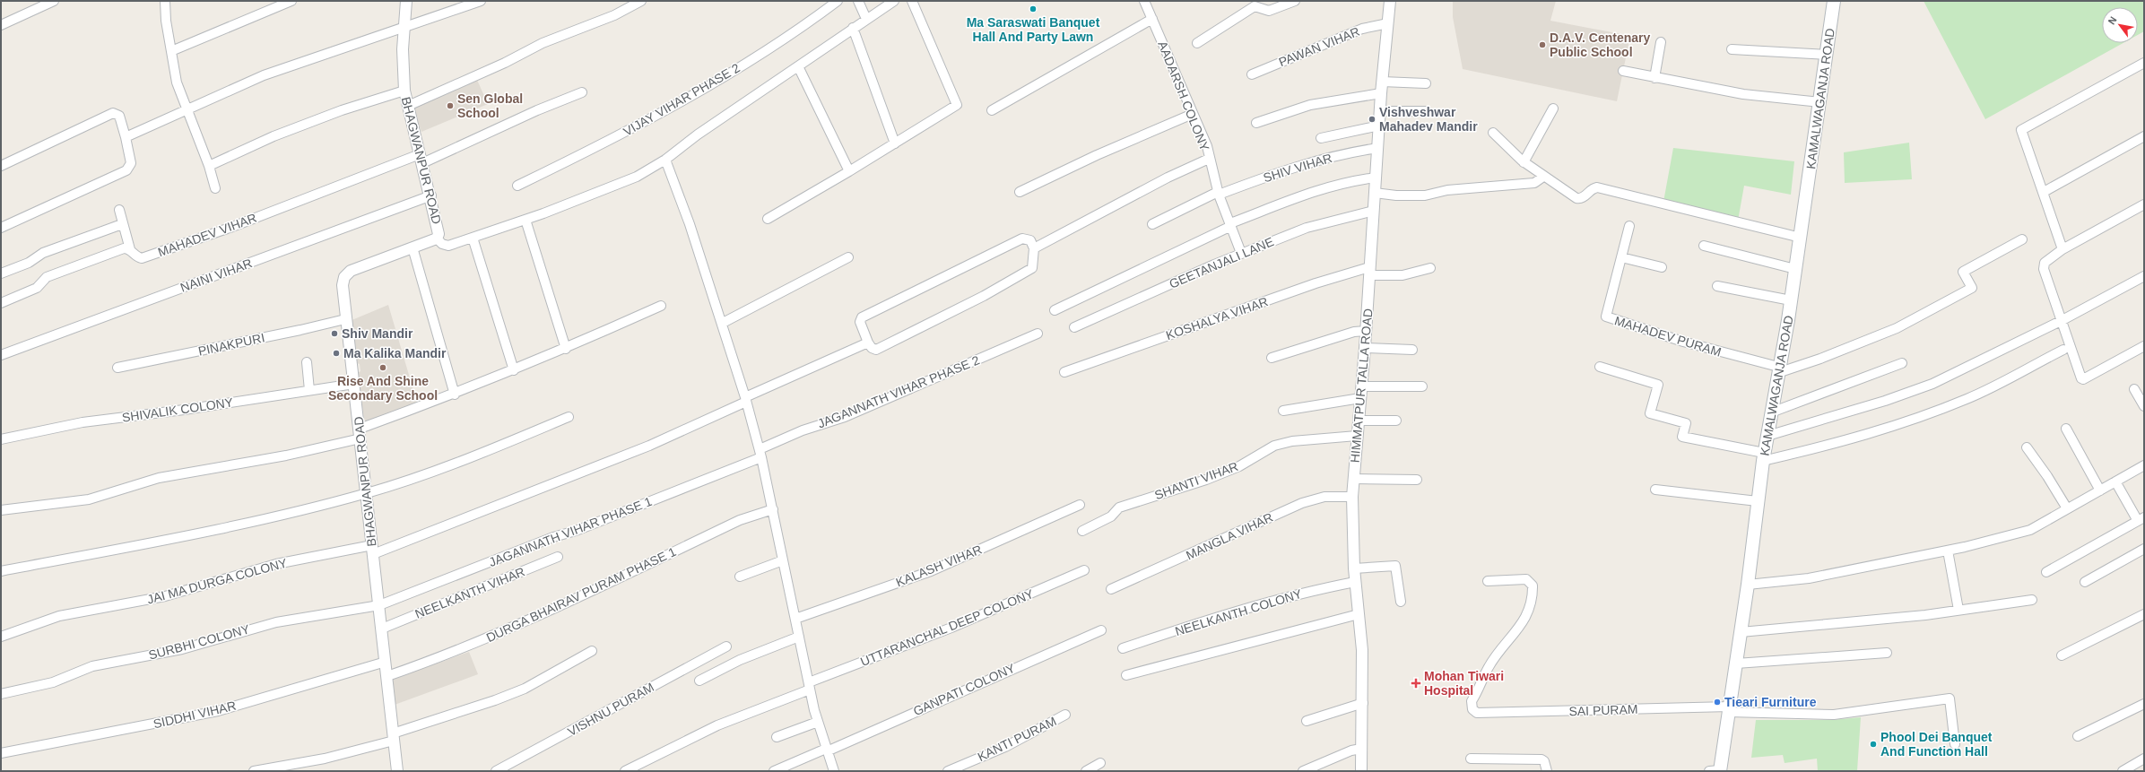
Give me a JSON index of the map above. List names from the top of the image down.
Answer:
{
  "streets": {
    "main road": ["KAMALWAGANJA ROAD"],
    "street": [
      "PAWAN VIHAR",
      "AADARSH COLONY",
      "VIJAY VIHAR PHASE 2",
      "BHAGWANPUR ROAD",
      "SHIV VIHAR",
      "MAHADEV VIHAR",
      "GEETANJALI LANE",
      "NAINI VIHAR",
      "KOSHALYA VIHAR",
      "MAHADEV PURAM",
      "PINAKPURI",
      "HIMMATPUR TALLA ROAD",
      "JAGANNATH VIHAR PHASE 2",
      "SHIVALIK COLONY",
      "SHANTI VIHAR",
      "JAGANNATH VIHAR PHASE 1",
      "MANGLA VIHAR",
      "KALASH VIHAR",
      "JAI MA DURGA COLONY",
      "NEELKANTH VIHAR",
      "DURGA BHAIRAV PURAM PHASE 1",
      "NEELKANTH COLONY",
      "UTTARANCHAL DEEP COLONY",
      "SURBHI COLONY",
      "GANPATI COLONY",
      "VISHNU PURAM",
      "SAI PURAM",
      "SIDDHI VIHAR",
      "KANTI PURAM"
    ]
  },
  "crossings": [
    ["PAWAN VIHAR", "HIMMATPUR TALLA ROAD"],
    ["AADARSH COLONY", "SHIV VIHAR"],
    ["AADARSH COLONY", "GEETANJALI LANE"],
    ["KAMALWAGANJA ROAD", "MAHADEV PURAM"],
    ["KAMALWAGANJA ROAD", "SAI PURAM"],
    ["BHAGWANPUR ROAD", "MAHADEV VIHAR"],
    ["BHAGWANPUR ROAD", "NAINI VIHAR"],
    ["BHAGWANPUR ROAD", "PINAKPURI"],
    ["BHAGWANPUR ROAD", "SHIVALIK COLONY"],
    ["BHAGWANPUR ROAD", "JAGANNATH VIHAR PHASE 1"],
    ["BHAGWANPUR ROAD", "JAI MA DURGA COLONY"],
    ["BHAGWANPUR ROAD", "NEELKANTH VIHAR"],
    ["BHAGWANPUR ROAD", "DURGA BHAIRAV PURAM PHASE 1"],
    ["BHAGWANPUR ROAD", "SURBHI COLONY"],
    ["BHAGWANPUR ROAD", "SIDDHI VIHAR"],
    ["SHIV VIHAR", "HIMMATPUR TALLA ROAD"],
    ["GEETANJALI LANE", "HIMMATPUR TALLA ROAD"],
    ["KOSHALYA VIHAR", "HIMMATPUR TALLA ROAD"],
    ["HIMMATPUR TALLA ROAD", "SHANTI VIHAR"],
    ["HIMMATPUR TALLA ROAD", "MANGLA VIHAR"],
    ["HIMMATPUR TALLA ROAD", "NEELKANTH COLONY"],
    ["JAGANNATH VIHAR PHASE 2", "JAGANNATH VIHAR PHASE 1"],
    ["JAGANNATH VIHAR PHASE 1", "SURBHI COLONY"]
  ],
  "places": {
    "other": [
      "Ma Saraswati Banquet Hall And Party Lawn",
      "D.A.V. Centenary Public School",
      "Sen Global School",
      "Vishveshwar Mahadev Mandir",
      "Shiv Mandir",
      "Ma Kalika Mandir",
      "Rise And Shine Secondary School",
      "Tieari Furniture",
      "Phool Dei Banquet And Function Hall"
    ],
    "health": ["Mohan Tiwari Hospital"]
  },
  "north": "top left"
}
